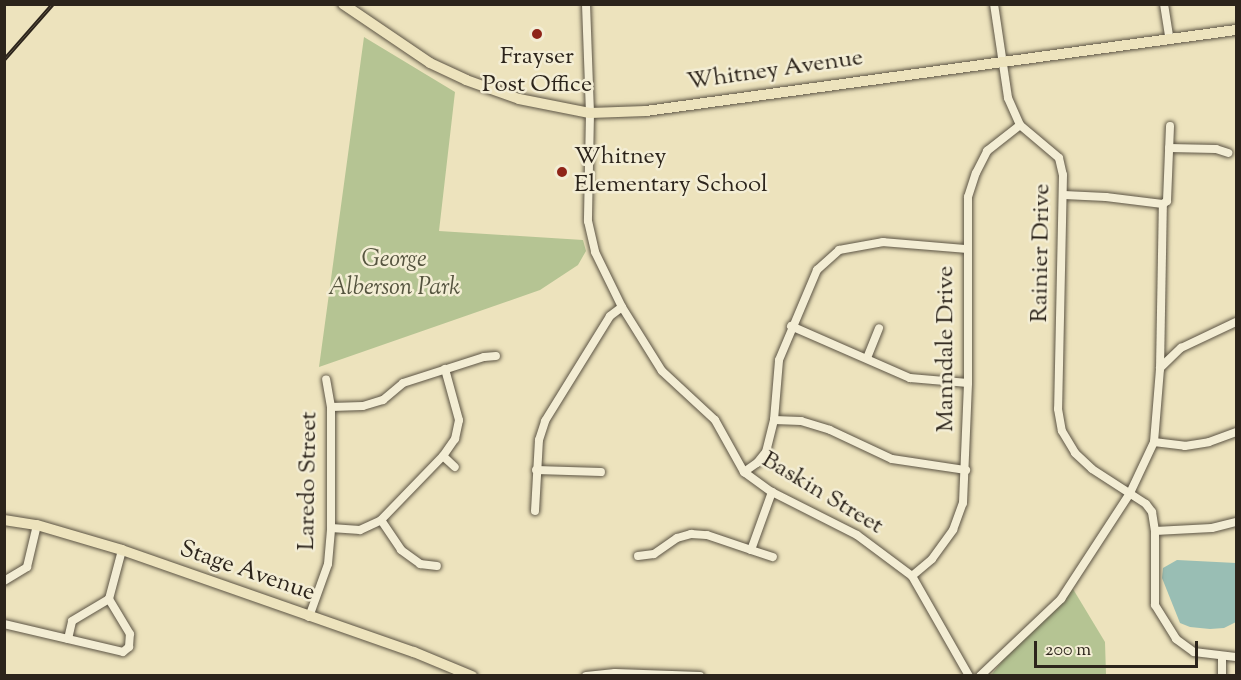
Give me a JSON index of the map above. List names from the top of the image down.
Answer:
{
  "streets": {
    "main road": ["Whitney Avenue", "Stage Avenue"],
    "street": [
      "Rainier Drive",
      "Manndale Drive",
      "Laredo Street",
      "Baskin Street"
    ]
  },
  "crossings": [
    ["Whitney Avenue", "Rainier Drive"],
    ["Whitney Avenue", "Baskin Street"],
    ["Rainier Drive", "Manndale Drive"],
    ["Manndale Drive", "Baskin Street"],
    ["Laredo Street", "Stage Avenue"]
  ],
  "parks": ["George Alberson Park"],
  "places": ["Frayser Post Office", "Whitney Elementary School"],
  "scale_bar": "200 m"
}
